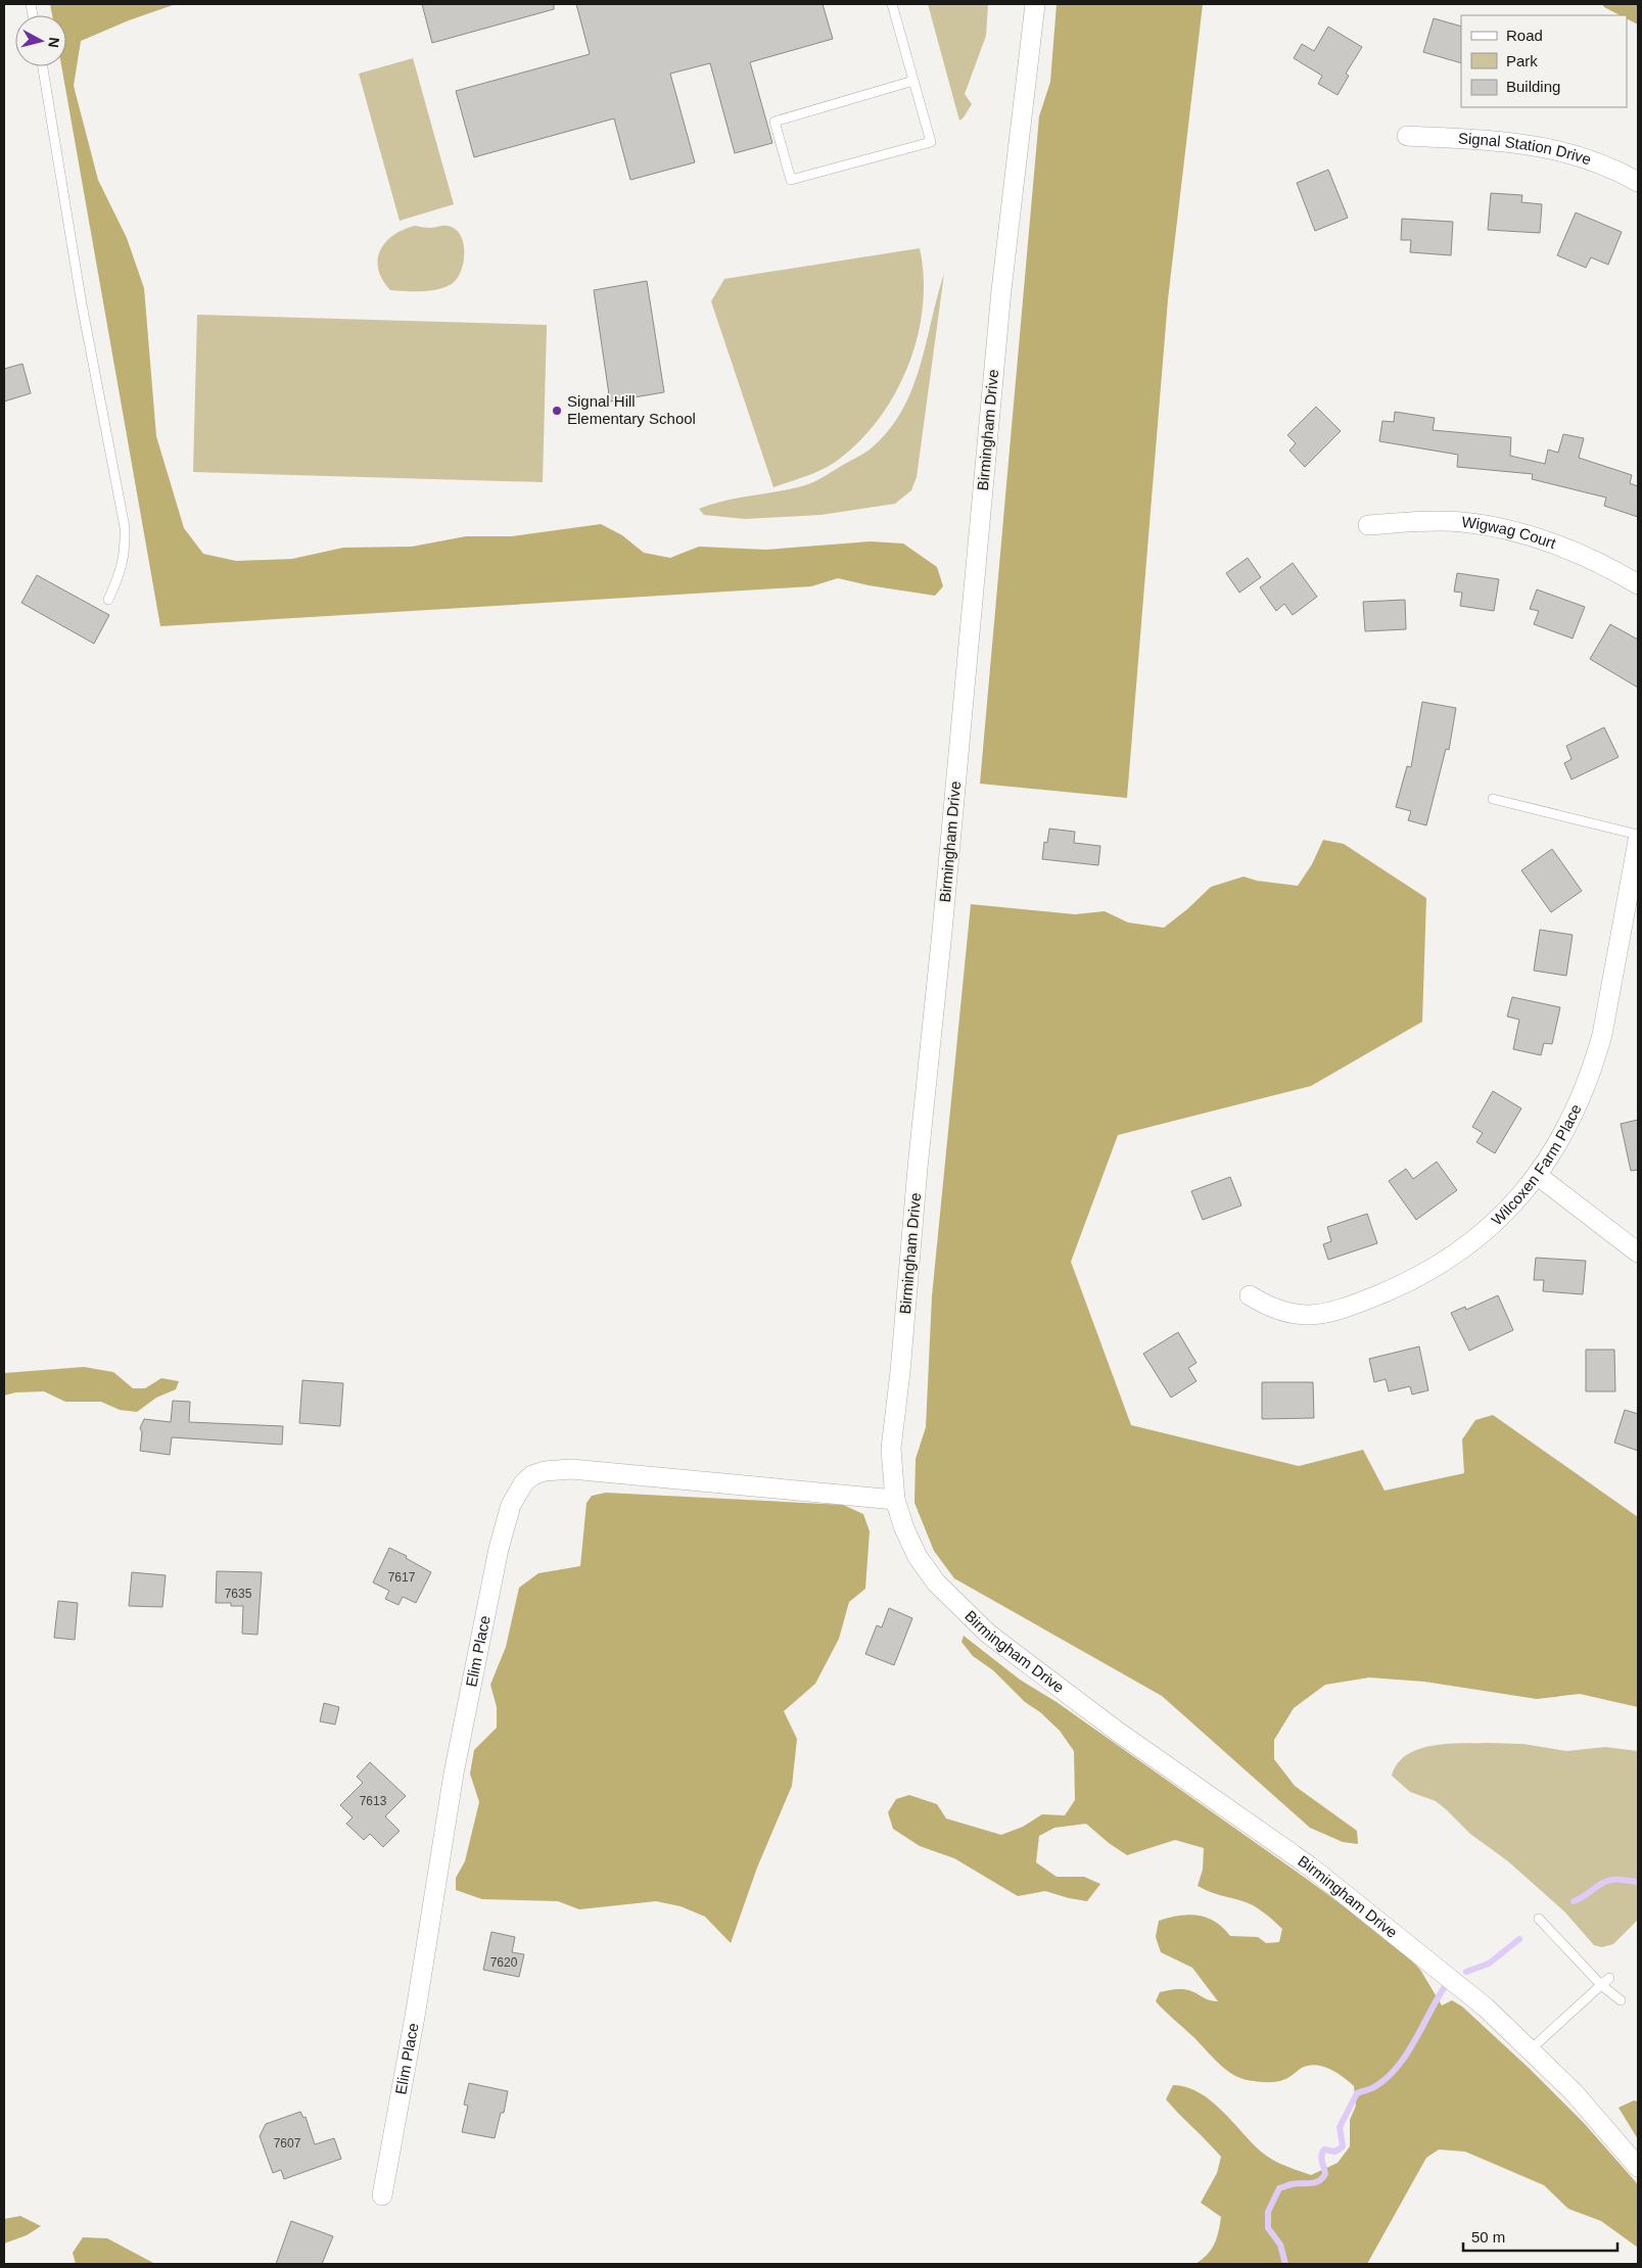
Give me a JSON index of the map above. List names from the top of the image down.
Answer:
{
  "streets": {
    "street": [
      "Signal Station Drive",
      "Birmingham Drive",
      "Wigwag Court",
      "Wilcoxen Farm Place",
      "Elim Place"
    ]
  },
  "crossings": [
    ["Birmingham Drive", "Elim Place"]
  ],
  "places": ["Signal Hill Elementary School"],
  "house_numbers": [
    "7617",
    "7635",
    "7613",
    "7620",
    "7607"
  ],
  "legend": ["Road", "Park", "Building"],
  "scale_bar": "50 m",
  "north": "right"
}
